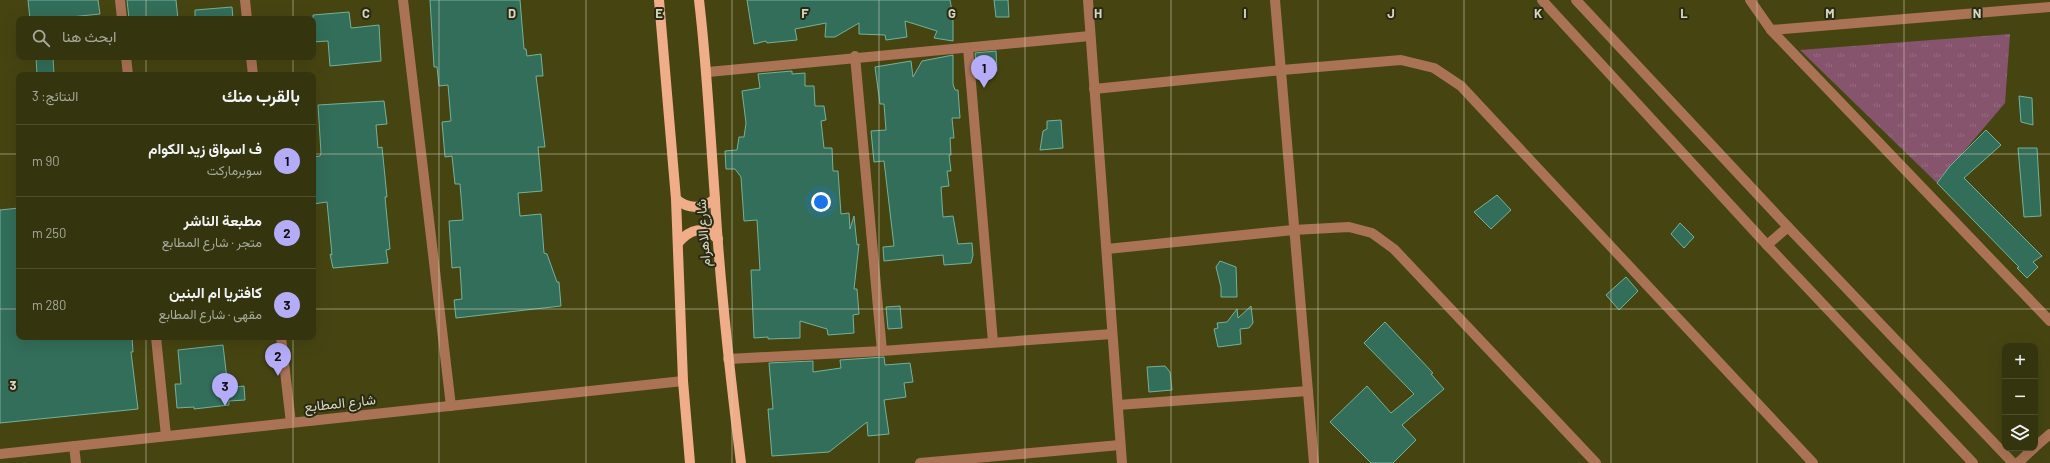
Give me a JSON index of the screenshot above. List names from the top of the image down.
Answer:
{
  "streets": {
    "main road": ["شارع الاهرام"],
    "street": ["شارع المطابع"]
  },
  "crossings": [
    ["شارع الاهرام", "شارع المطابع"]
  ],
  "page": {
    "search": "ابحث هنا",
    "pins": ["1", "2", "3"],
    "heading": ["بالقرب منك", "النتائج: 3"],
    "list": [
      {
        "mark": "1",
        "name": "ف اسواق زيد الكوام",
        "note": "سوبرماركت",
        "value": "90 m"
      },
      {
        "mark": "2",
        "name": "مطبعة الناشر",
        "note": "متجر · شارع المطابع",
        "value": "250 m"
      },
      {
        "mark": "3",
        "name": "كافتريا ام البنين",
        "note": "مقهى · شارع المطابع",
        "value": "280 m"
      }
    ],
    "map_buttons": ["+", "−"]
  },
  "grid": {
    "columns": [
      "C",
      "D",
      "E",
      "F",
      "G",
      "H",
      "I",
      "J",
      "K",
      "L",
      "M",
      "N"
    ],
    "rows": ["3"]
  }
}
